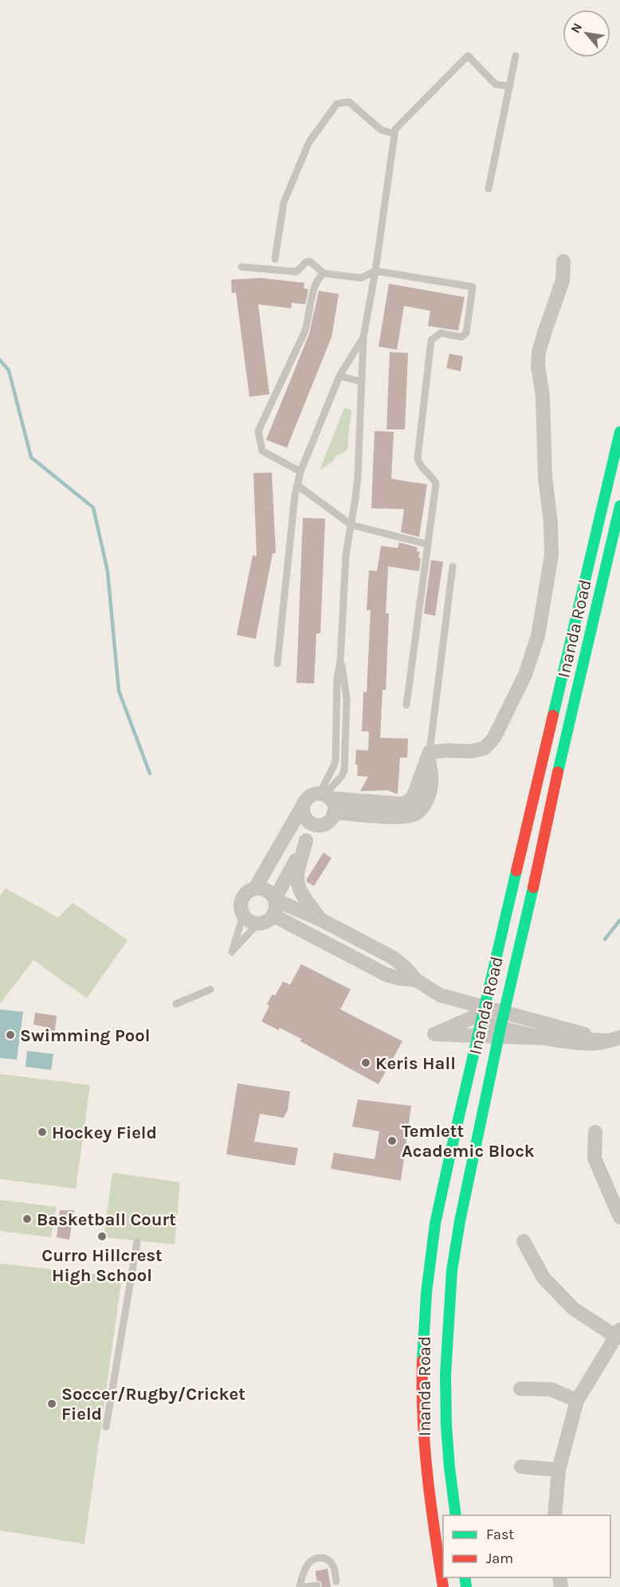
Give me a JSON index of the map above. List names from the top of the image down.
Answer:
{
  "streets": {
    "main road": ["Inanda Road"]
  },
  "places": [
    "Swimming Pool",
    "Keris Hall",
    "Hockey Field",
    "Temlett Academic Block",
    "Basketball Court",
    "Curro Hillcrest High School",
    "Soccer/Rugby/Cricket Field"
  ],
  "legend": ["Fast", "Jam"],
  "north": "top left"
}
